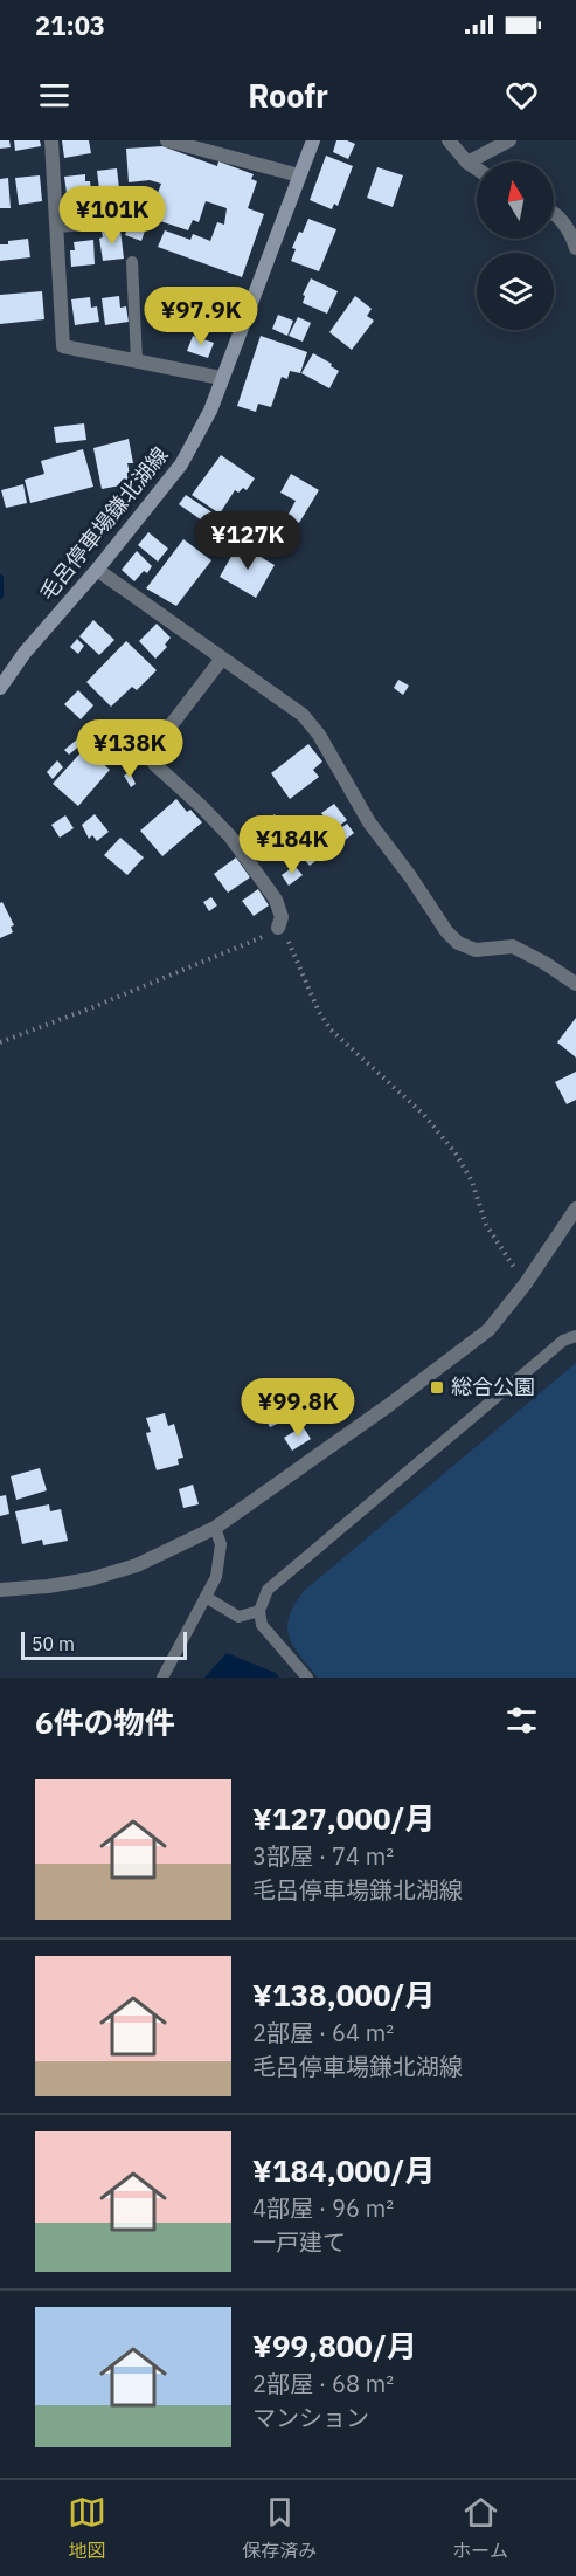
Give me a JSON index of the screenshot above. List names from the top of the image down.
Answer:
{
  "streets": {
    "main road": ["毛呂停車場鎌北湖線"]
  },
  "places": {
    "transit": ["総合公園"]
  },
  "scale_bar": "50 m",
  "north": "top",
  "page": {
    "status": "21:03",
    "header": "Roofr",
    "price": [
      "¥101K",
      "¥97.9K",
      "¥127K",
      "¥138K",
      "¥184K",
      "¥99.8K"
    ],
    "scale": "50 m",
    "heading": "6件の物件",
    "list": [
      {
        "name": "¥127,000/月",
        "note": "3部屋 · 74 m² · 毛呂停車場鎌北湖線"
      },
      {
        "name": "¥138,000/月",
        "note": "2部屋 · 64 m² · 毛呂停車場鎌北湖線"
      },
      {
        "name": "¥184,000/月",
        "note": "4部屋 · 96 m² · 一戸建て"
      },
      {
        "name": "¥99,800/月",
        "note": "2部屋 · 68 m² · マンション"
      }
    ],
    "tabs": ["地図", "保存済み", "ホーム"]
  }
}
